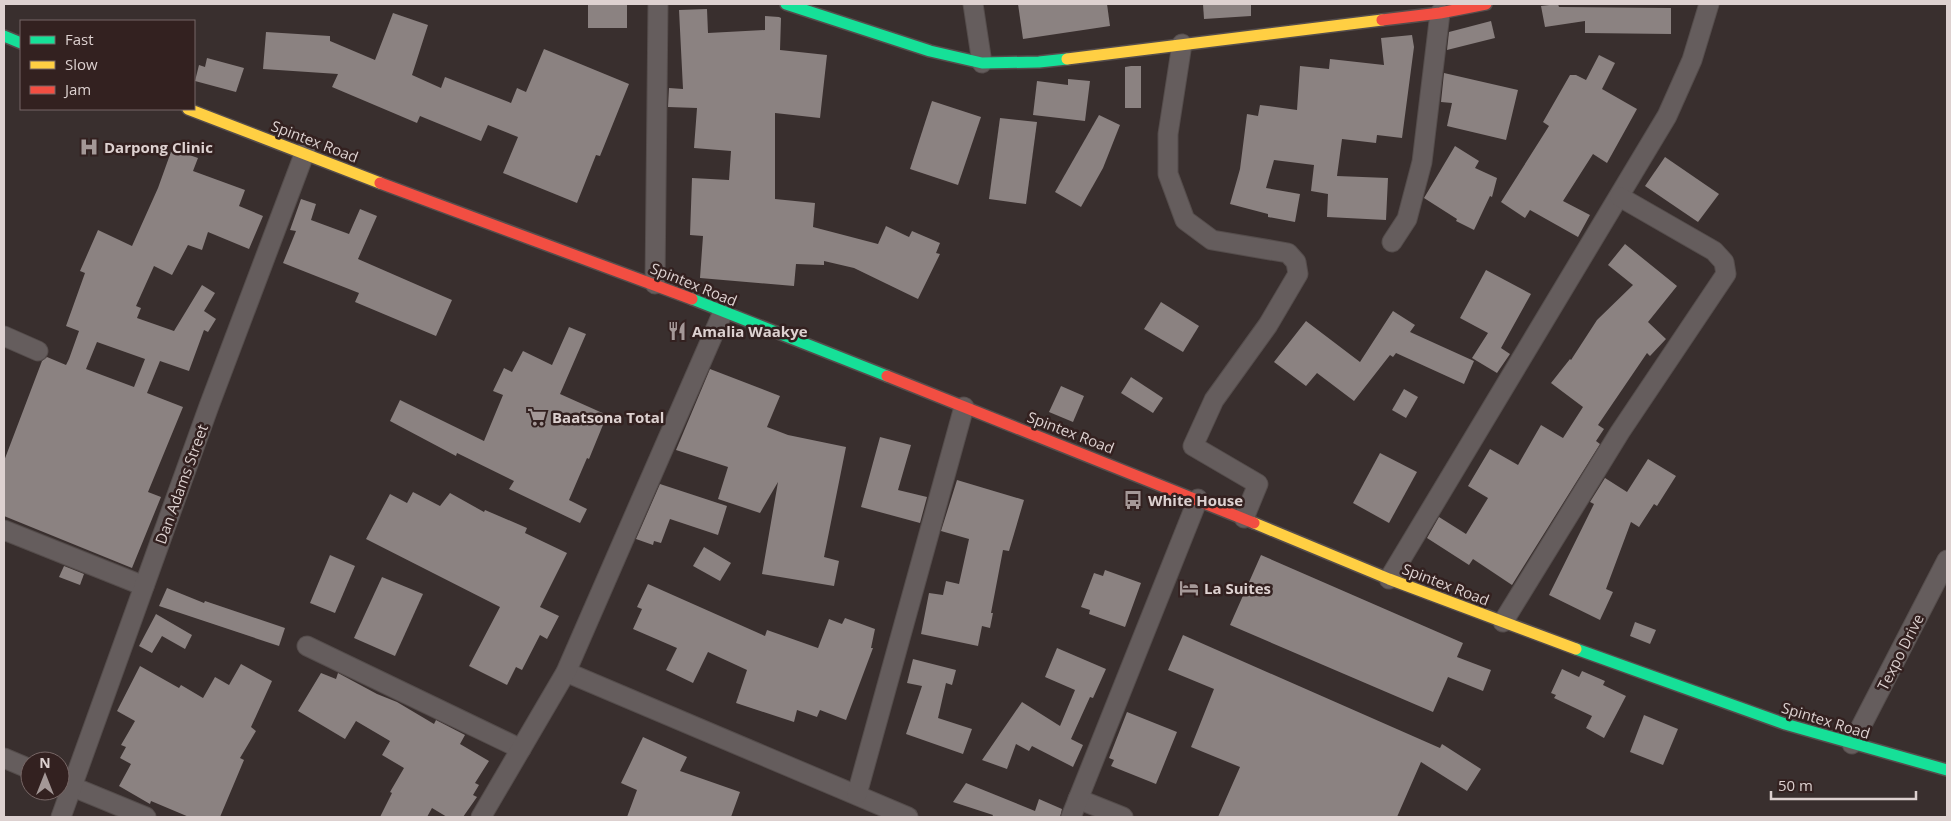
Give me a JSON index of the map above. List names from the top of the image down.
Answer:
{
  "streets": {
    "main road": ["Spintex Road"],
    "street": ["Dan Adams Street", "Texpo Drive"]
  },
  "crossings": [
    ["Spintex Road", "Dan Adams Street"],
    ["Spintex Road", "Texpo Drive"]
  ],
  "places": {
    "hospital": ["Darpong Clinic"],
    "restaurant": ["Amalia Waakye"],
    "supermarket": ["Baatsona Total"],
    "bus stop": ["White House"],
    "hotel": ["La Suites"]
  },
  "legend": ["Fast", "Slow", "Jam"],
  "scale_bar": "50 m",
  "north": "top"
}
